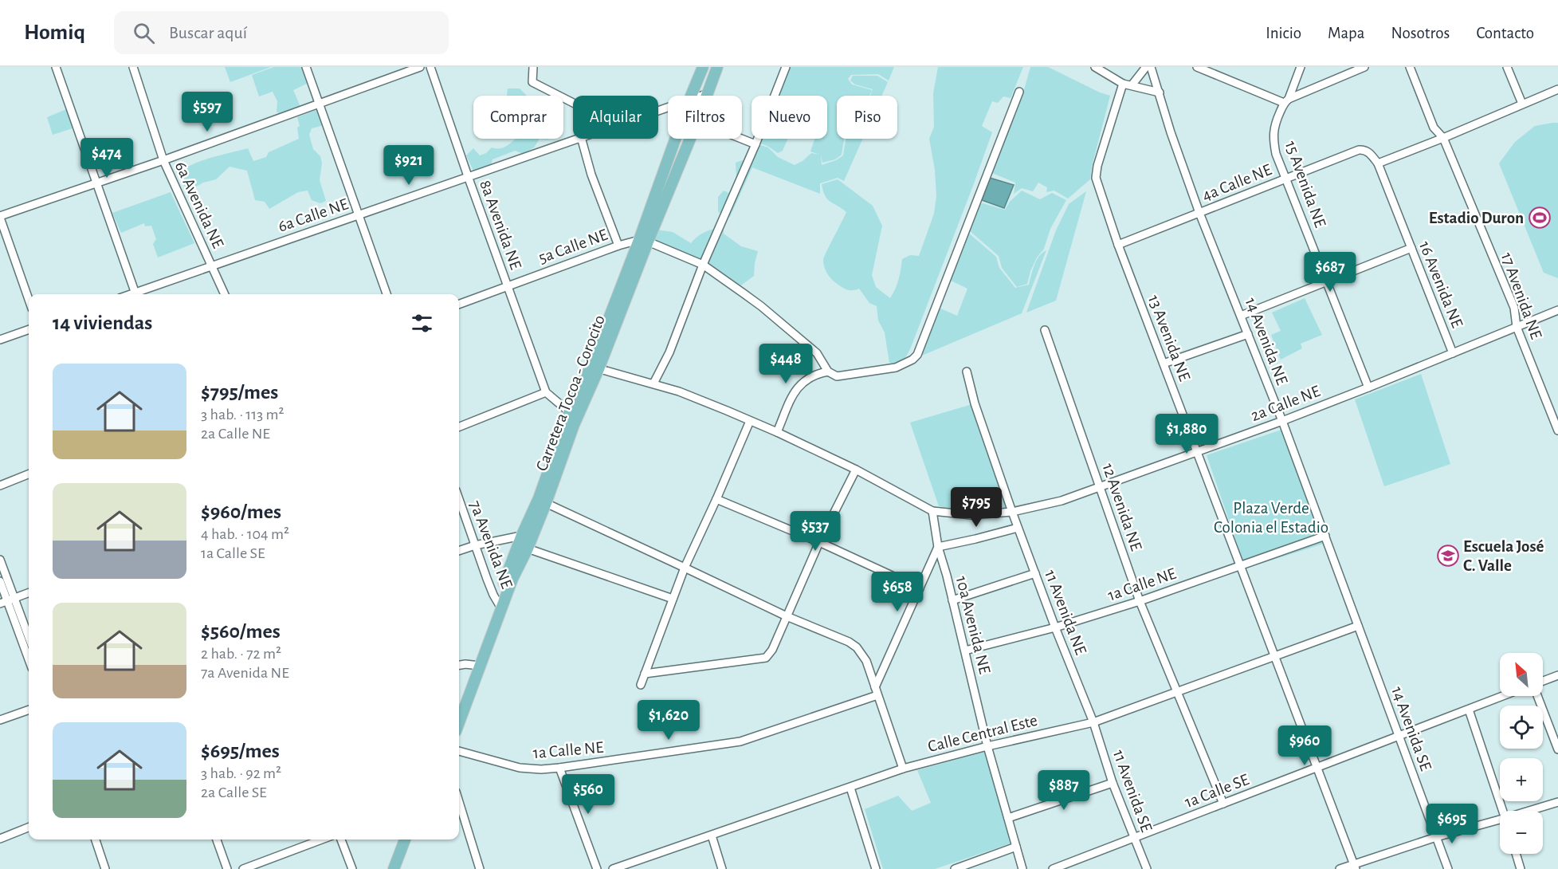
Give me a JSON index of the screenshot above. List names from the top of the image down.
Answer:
{
  "streets": {
    "main road": ["Carretera Tocoa - Corocito"],
    "street": [
      "4a Calle NE",
      "15 Avenida NE",
      "6a Avenida NE",
      "6a Calle NE",
      "8a Avenida NE",
      "5a Calle NE",
      "16 Avenida NE",
      "17 Avenida NE",
      "13 Avenida NE",
      "14 Avenida NE",
      "2a Calle NE",
      "12 Avenida NE",
      "7a Avenida NE",
      "1a Calle NE",
      "11 Avenida NE",
      "10a Avenida NE",
      "14 Avenida SE",
      "Calle Central Este",
      "11 Avenida SE",
      "1a Calle SE"
    ]
  },
  "crossings": [
    ["4a Calle NE", "15 Avenida NE"],
    ["4a Calle NE", "16 Avenida NE"],
    ["4a Calle NE", "13 Avenida NE"],
    ["4a Calle NE", "14 Avenida NE"],
    ["15 Avenida NE", "2a Calle NE"],
    ["6a Avenida NE", "6a Calle NE"],
    ["6a Calle NE", "8a Avenida NE"],
    ["6a Calle NE", "Carretera Tocoa - Corocito"],
    ["8a Avenida NE", "5a Calle NE"],
    ["5a Calle NE", "Carretera Tocoa - Corocito"],
    ["16 Avenida NE", "2a Calle NE"],
    ["17 Avenida NE", "2a Calle NE"],
    ["13 Avenida NE", "2a Calle NE"],
    ["13 Avenida NE", "1a Calle NE"],
    ["13 Avenida NE", "Calle Central Este"],
    ["13 Avenida NE", "1a Calle SE"],
    ["14 Avenida NE", "2a Calle NE"],
    ["14 Avenida NE", "1a Calle NE"],
    ["14 Avenida NE", "14 Avenida SE"],
    ["14 Avenida NE", "Calle Central Este"],
    ["Carretera Tocoa - Corocito", "7a Avenida NE"],
    ["2a Calle NE", "12 Avenida NE"],
    ["2a Calle NE", "11 Avenida NE"],
    ["2a Calle NE", "10a Avenida NE"],
    ["12 Avenida NE", "1a Calle NE"],
    ["12 Avenida NE", "Calle Central Este"],
    ["12 Avenida NE", "1a Calle SE"],
    ["1a Calle NE", "11 Avenida NE"],
    ["1a Calle NE", "10a Avenida NE"],
    ["11 Avenida NE", "Calle Central Este"],
    ["11 Avenida NE", "11 Avenida SE"],
    ["10a Avenida NE", "Calle Central Este"],
    ["14 Avenida SE", "Calle Central Este"],
    ["14 Avenida SE", "1a Calle SE"],
    ["Calle Central Este", "11 Avenida SE"],
    ["11 Avenida SE", "1a Calle SE"]
  ],
  "parks": ["Plaza Verde Colonia el Estadio"],
  "places": {
    "sports": ["Estadio Duron"],
    "school or university": ["Escuela José C. Valle"]
  },
  "north": "top left",
  "page": {
    "header": "Homiq",
    "search": "Buscar aquí",
    "nav": [
      "Inicio",
      "Mapa",
      "Nosotros",
      "Contacto"
    ],
    "price": [
      "$597",
      "$474",
      "$921",
      "$687",
      "$448",
      "$1,880",
      "$795",
      "$537",
      "$658",
      "$1,620",
      "$960",
      "$887",
      "$560",
      "$695"
    ],
    "chip": [
      "Comprar",
      "Alquilar",
      "Filtros",
      "Nuevo",
      "Piso"
    ],
    "heading": "14 viviendas",
    "list": [
      {
        "name": "$795/mes",
        "note": "3 hab. · 113 m² · 2a Calle NE"
      },
      {
        "name": "$960/mes",
        "note": "4 hab. · 104 m² · 1a Calle SE"
      },
      {
        "name": "$560/mes",
        "note": "2 hab. · 72 m² · 7a Avenida NE"
      },
      {
        "name": "$695/mes",
        "note": "3 hab. · 92 m² · 2a Calle SE"
      }
    ],
    "map_buttons": ["+", "−"]
  }
}
